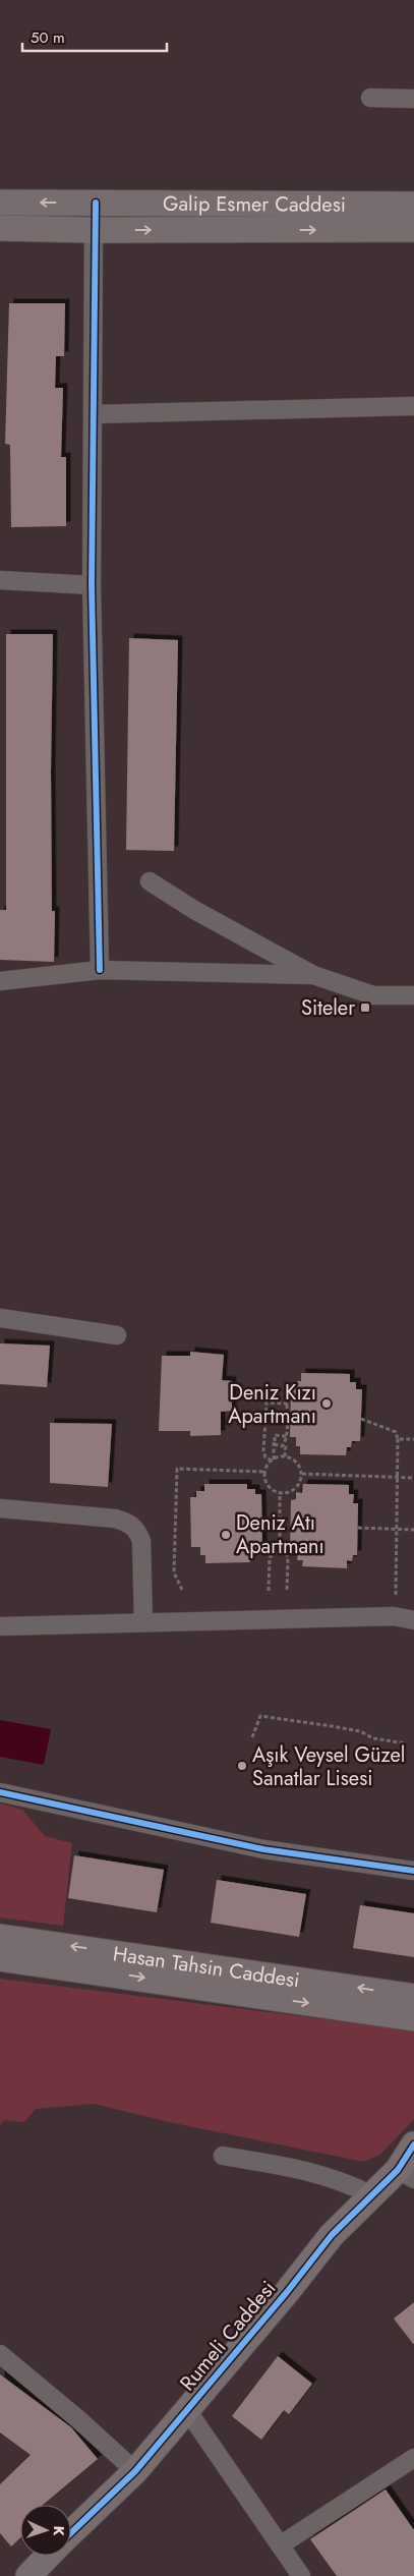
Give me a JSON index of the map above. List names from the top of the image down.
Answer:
{
  "streets": {
    "street": ["Galip Esmer Caddesi", "Hasan Tahsin Caddesi", "Rumeli Caddesi"]
  },
  "places": {
    "transit": ["Siteler"],
    "other": ["Deniz Kızı Apartmanı", "Deniz Atı Apartmanı", "Aşık Veysel Güzel Sanatlar Lisesi"]
  },
  "scale_bar": "50 m",
  "north": "right"
}
